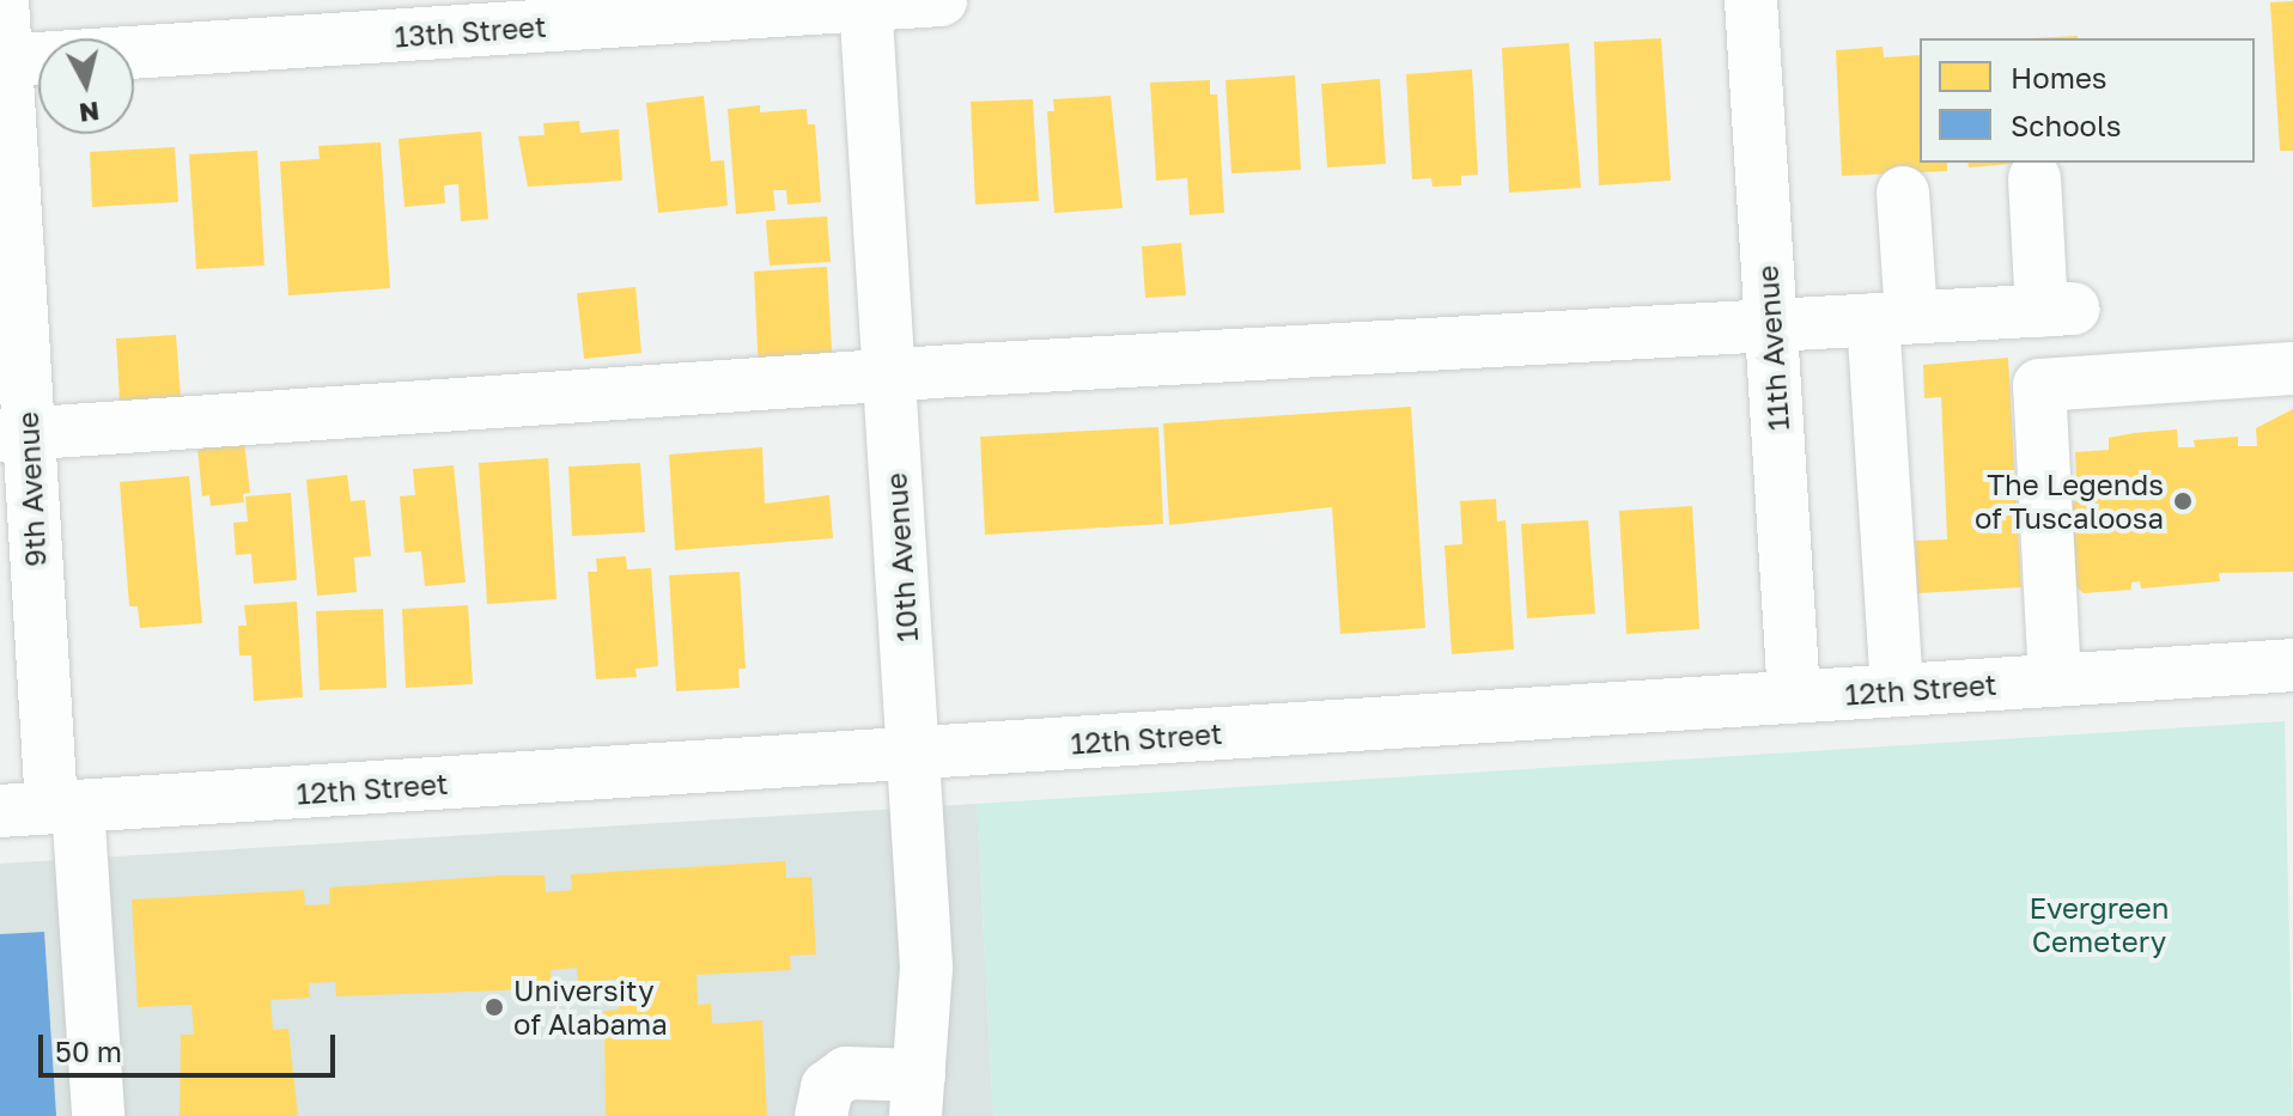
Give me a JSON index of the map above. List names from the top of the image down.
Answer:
{
  "streets": {
    "street": [
      "13th Street",
      "11th Avenue",
      "9th Avenue",
      "10th Avenue",
      "12th Street"
    ]
  },
  "crossings": [
    ["13th Street", "9th Avenue"],
    ["13th Street", "10th Avenue"],
    ["11th Avenue", "12th Street"],
    ["9th Avenue", "12th Street"],
    ["10th Avenue", "12th Street"]
  ],
  "parks": ["Evergreen Cemetery"],
  "places": ["The Legends of Tuscaloosa", "University of Alabama"],
  "legend": ["Homes", "Schools"],
  "scale_bar": "50 m",
  "north": "bottom"
}
